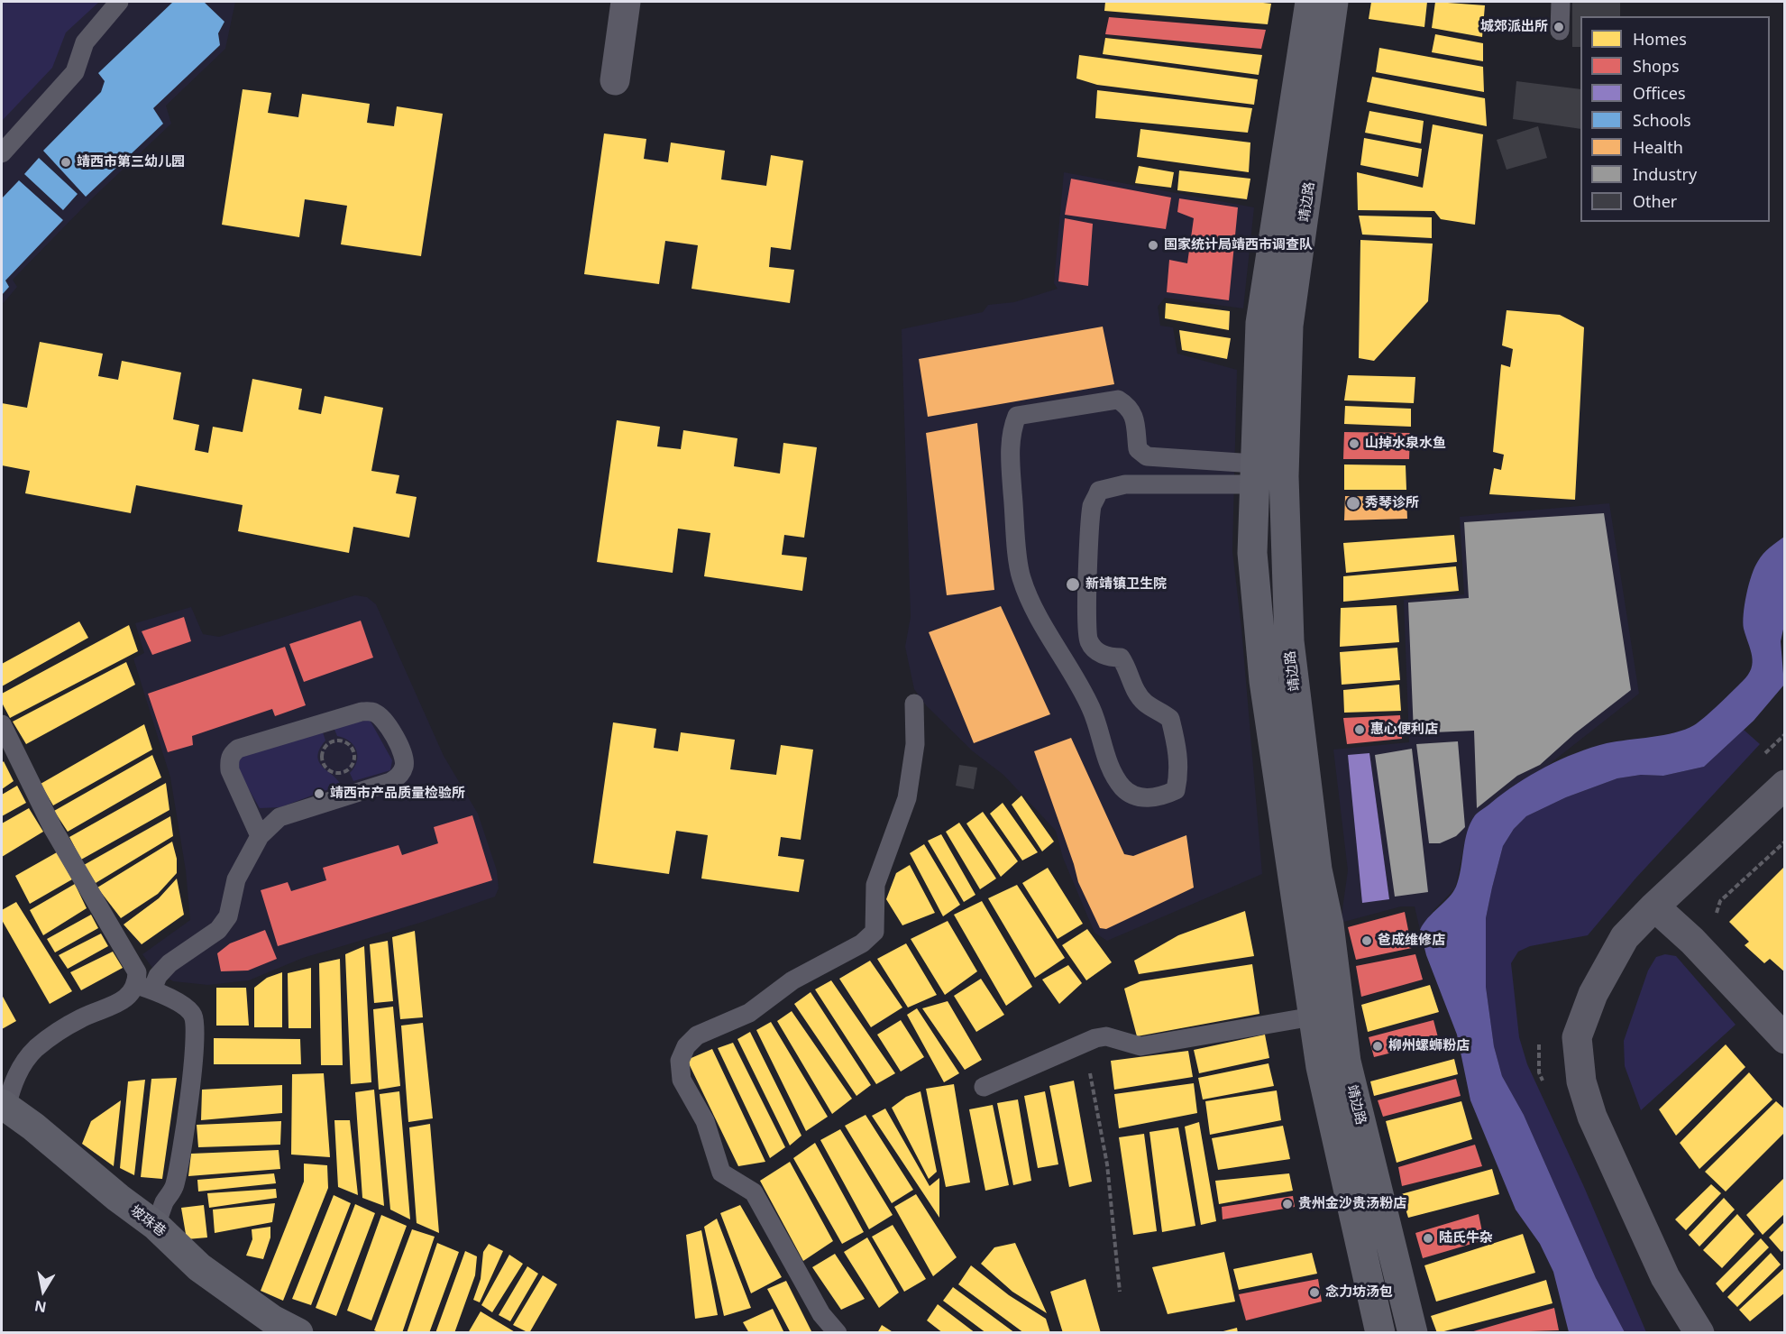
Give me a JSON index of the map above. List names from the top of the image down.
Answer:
{
  "streets": {
    "main road": ["靖边路", "坡珠巷"]
  },
  "places": [
    "城郊派出所",
    "靖西市第三幼儿园",
    "国家统计局靖西市调查队",
    "山掉水泉水鱼",
    "秀琴诊所",
    "新靖镇卫生院",
    "惠心便利店",
    "靖西市产品质量检验所",
    "爸成维修店",
    "柳州螺蛳粉店",
    "贵州金沙贵汤粉店",
    "陆氏牛杂",
    "念力坊汤包"
  ],
  "legend": [
    "Homes",
    "Shops",
    "Offices",
    "Schools",
    "Health",
    "Industry",
    "Other"
  ],
  "north": "bottom"
}
